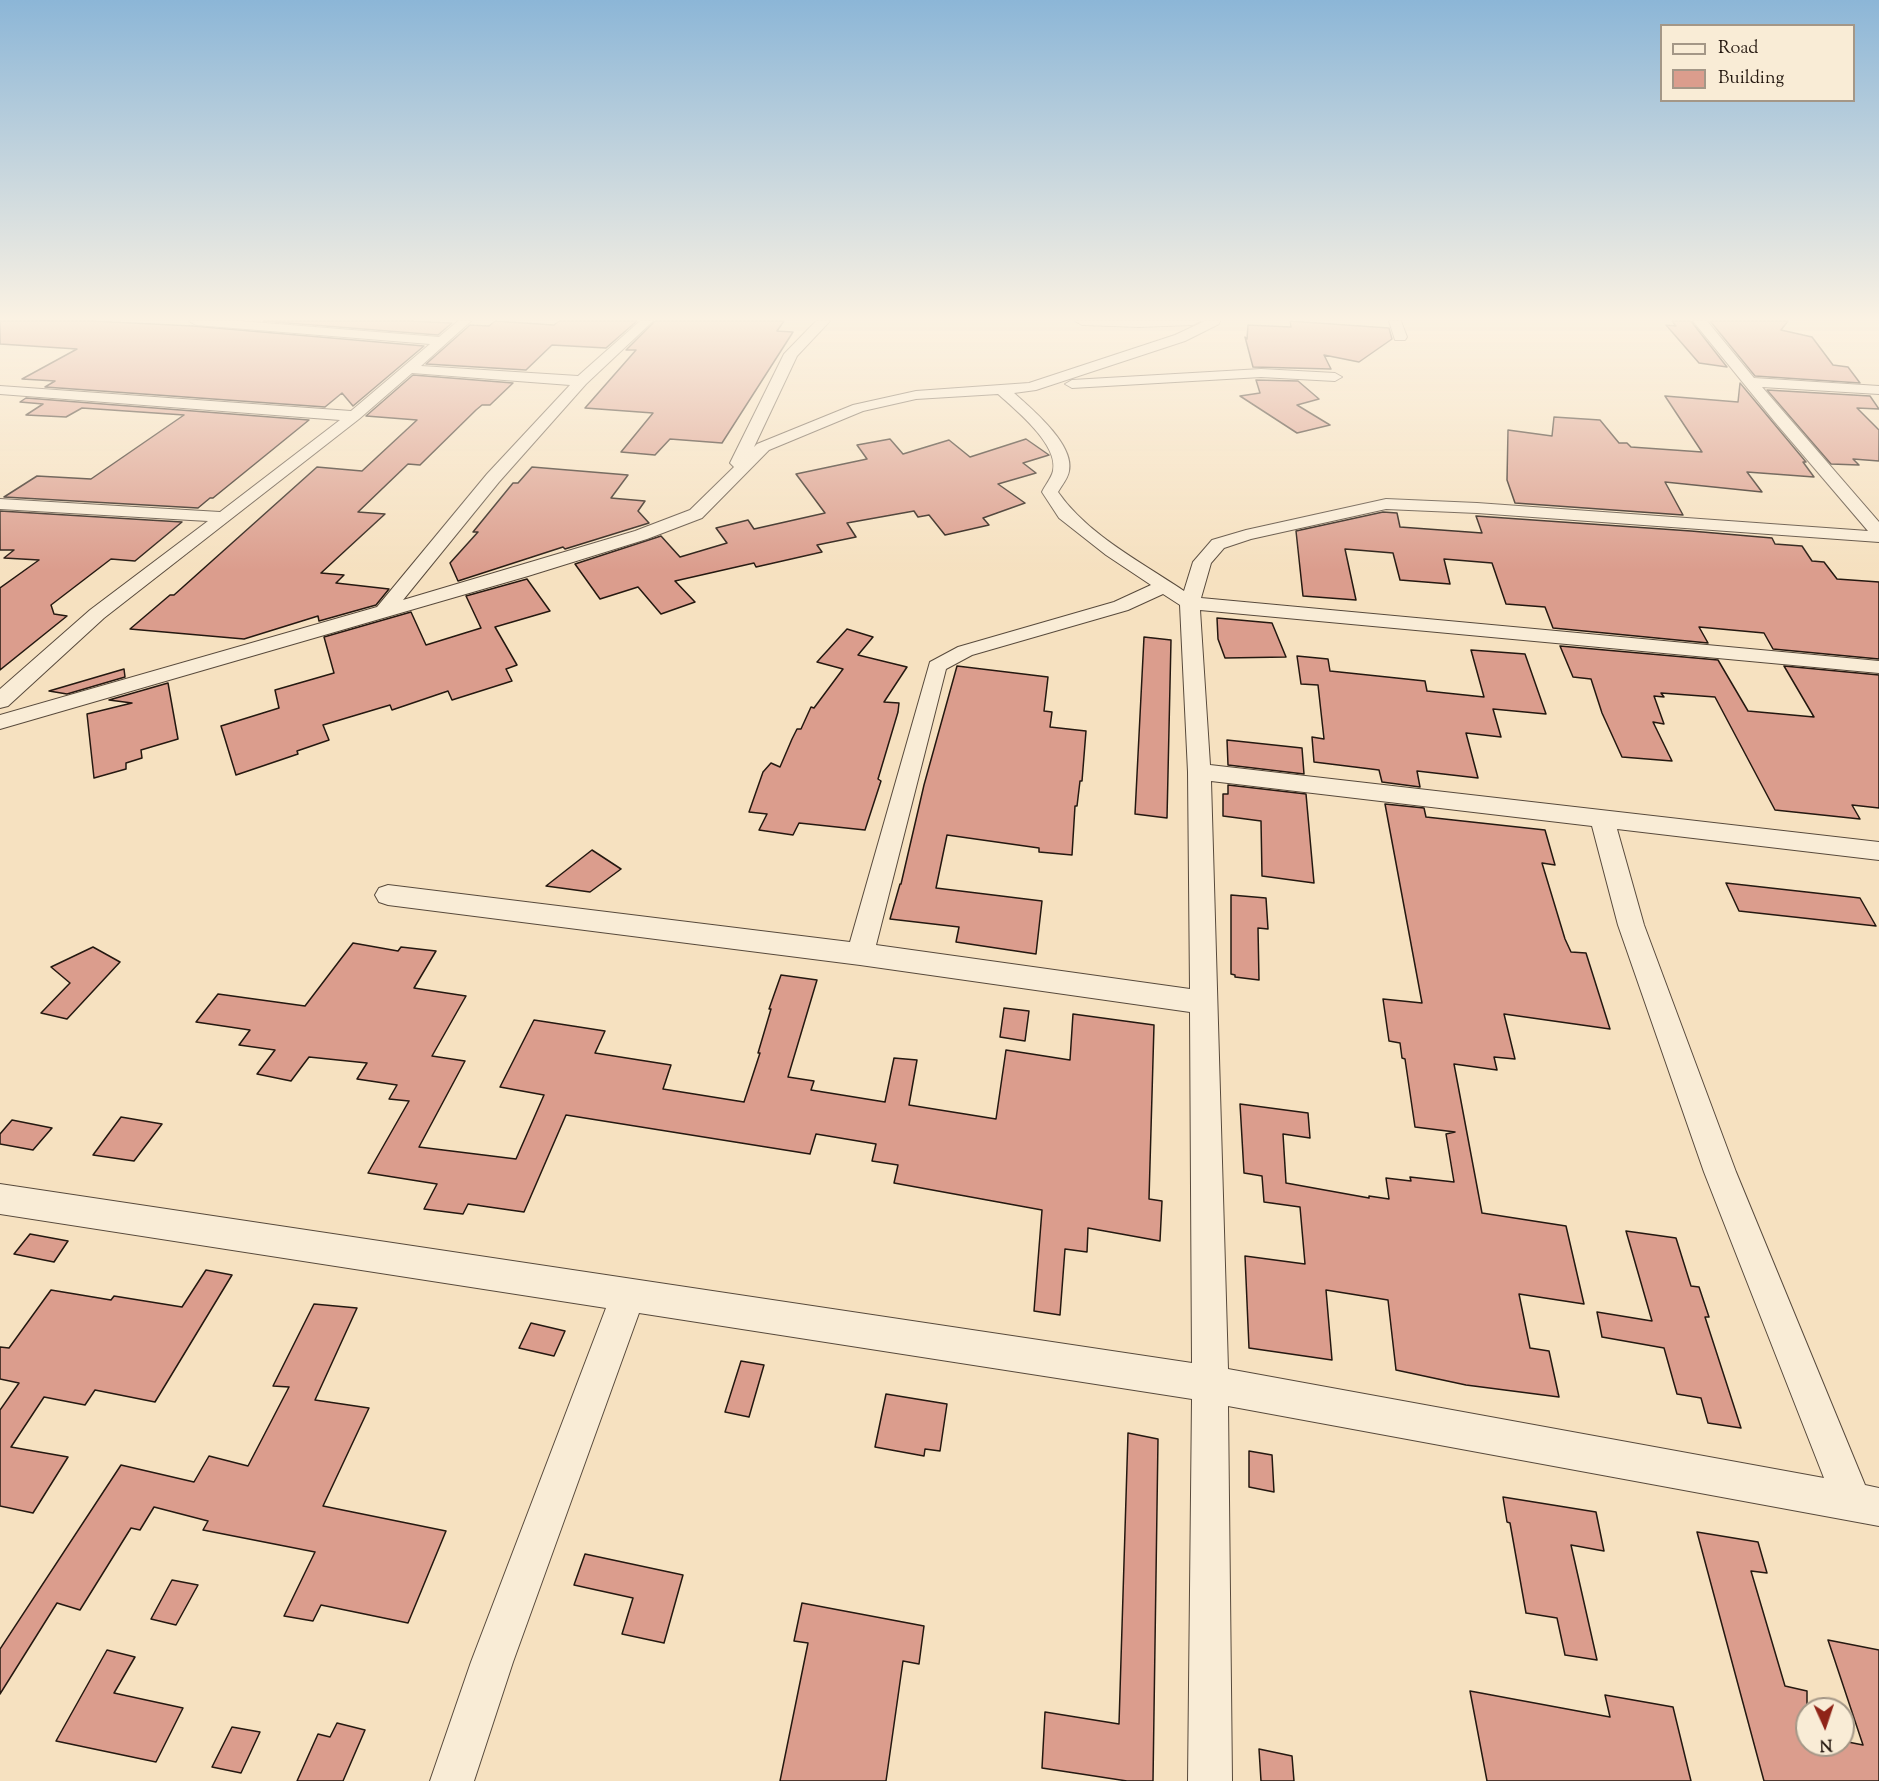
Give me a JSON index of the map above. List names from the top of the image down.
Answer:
{
  "legend": ["Road", "Building"],
  "north": "bottom"
}
